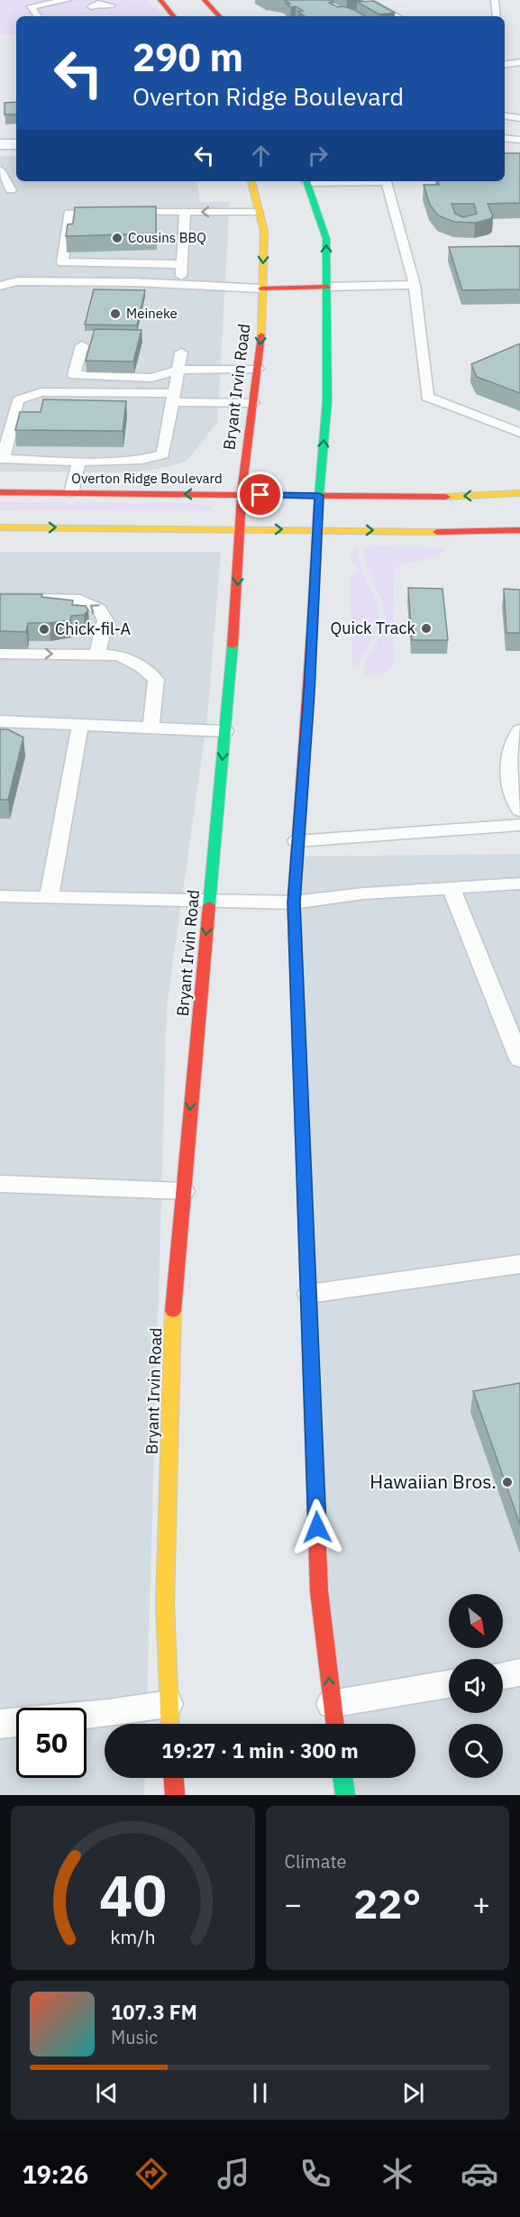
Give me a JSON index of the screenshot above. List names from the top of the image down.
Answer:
{
  "streets": {
    "main road": ["Bryant Irvin Road", "Overton Ridge Boulevard"]
  },
  "crossings": [
    ["Bryant Irvin Road", "Overton Ridge Boulevard"]
  ],
  "places": [
    "Cousins BBQ",
    "Meineke",
    "Quick Track",
    "Chick-fil-A",
    "Hawaiian Bros."
  ],
  "north": "bottom right",
  "page": {
    "turn": ["290 m", "Overton Ridge Boulevard"],
    "limit": "50",
    "trip": "19:27 · 1 min · 300 m",
    "tile": "Climate",
    "heat": ["−", "22°", "+"],
    "song": ["107.3 FM", "Music"],
    "tabs": "19:26",
    "gauge": ["40", "km/h"]
  }
}
